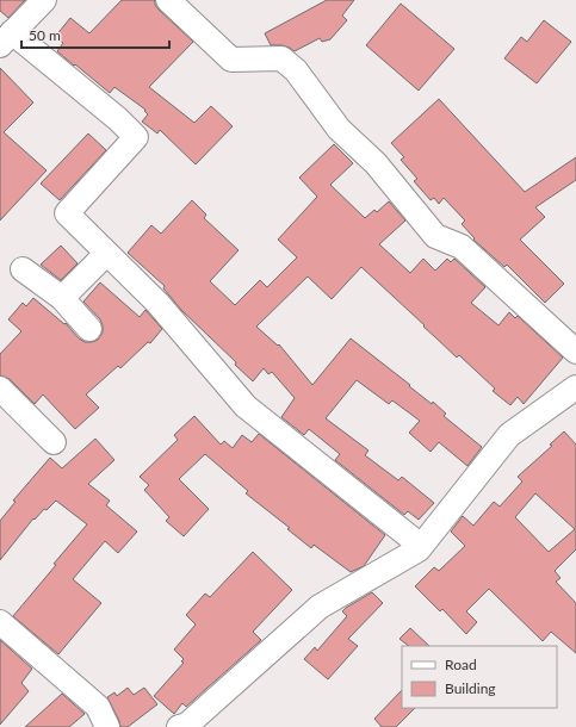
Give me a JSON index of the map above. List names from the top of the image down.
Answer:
{
  "legend": ["Road", "Building"],
  "scale_bar": "50 m"
}
